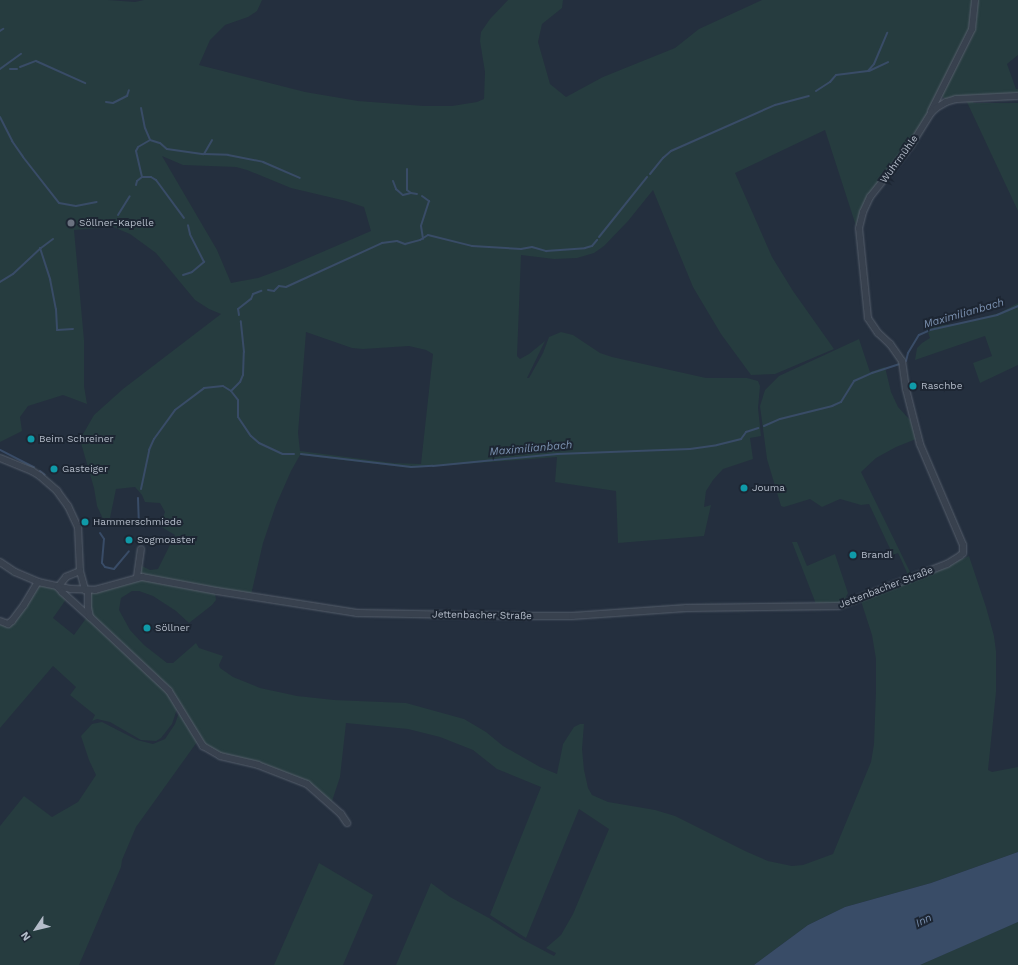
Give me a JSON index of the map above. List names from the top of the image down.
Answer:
{
  "streets": {
    "street": ["Wuhrmühle", "Jettenbacher Straße"]
  },
  "crossings": [
    ["Wuhrmühle", "Jettenbacher Straße"]
  ],
  "water": ["Maximilianbach", "Inn"],
  "places": [
    "Söllner-Kapelle",
    "Raschbe",
    "Beim Schreiner",
    "Gasteiger",
    "Jouma",
    "Hammerschmiede",
    "Sogmoaster",
    "Brandl",
    "Söllner"
  ],
  "north": "bottom left"
}
